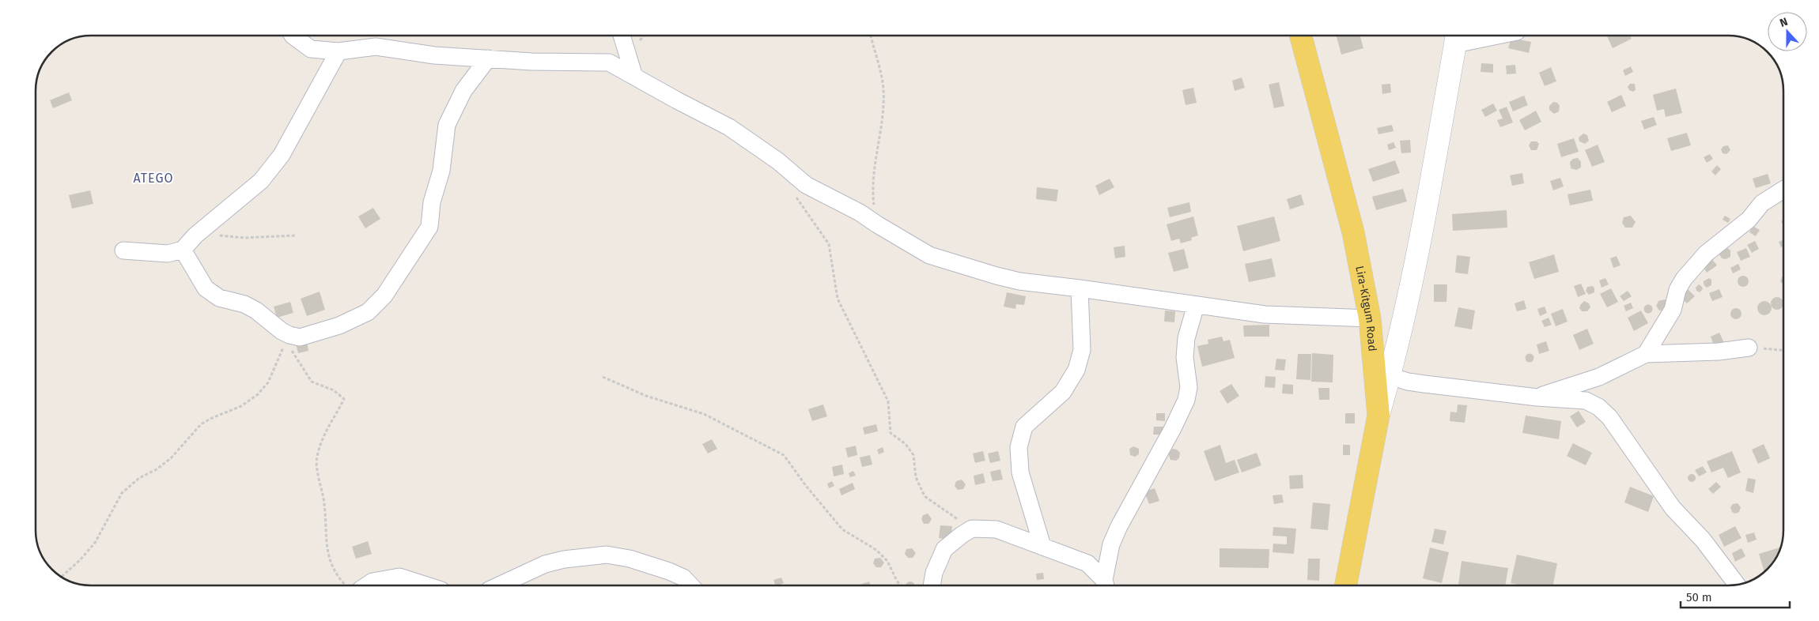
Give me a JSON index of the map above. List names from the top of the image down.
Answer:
{
  "streets": {
    "main road": ["Lira-Kitgum Road"]
  },
  "districts": ["ATEGO"],
  "scale_bar": "50 m",
  "north": "top"
}
